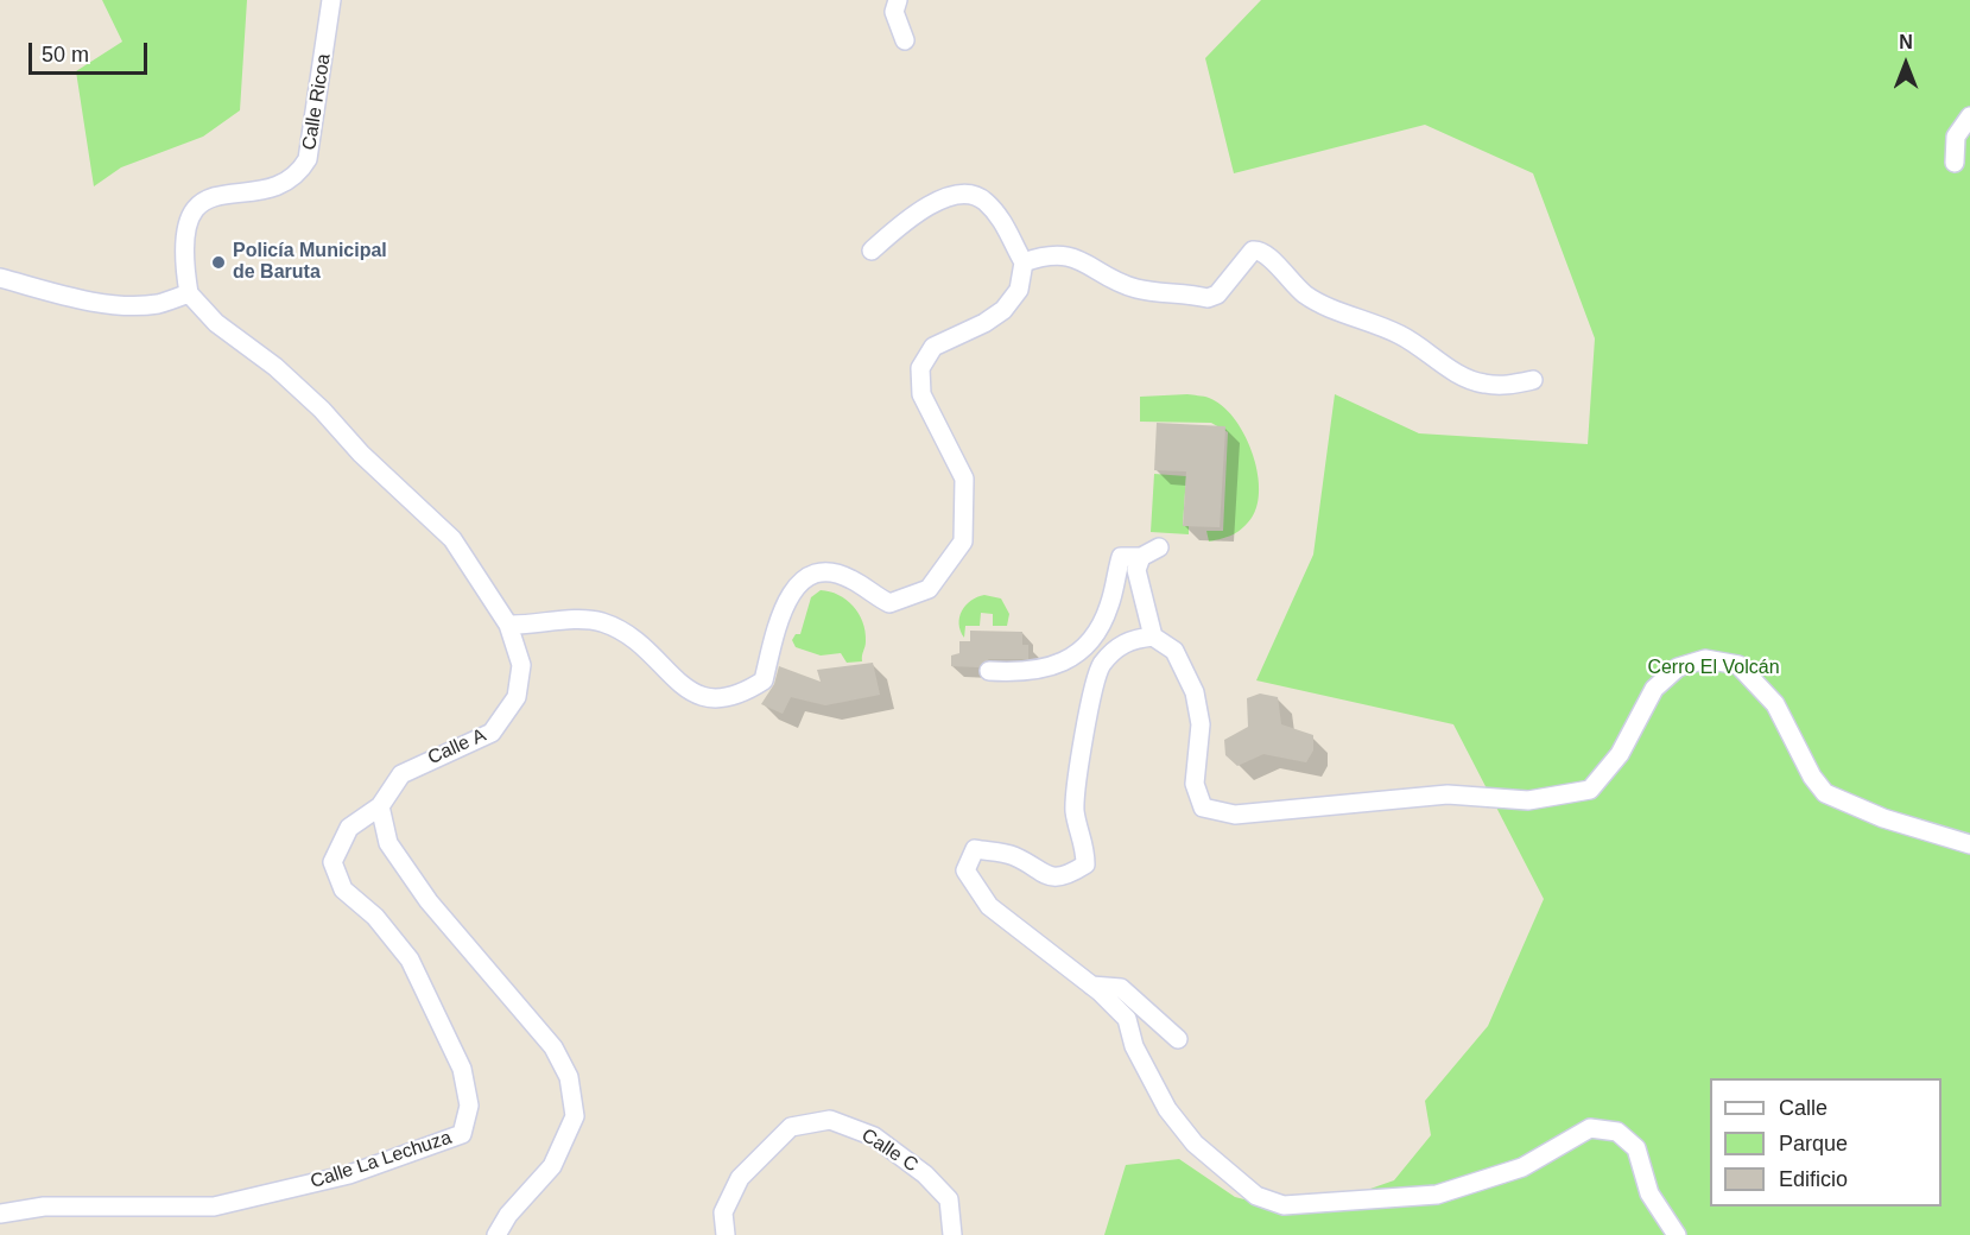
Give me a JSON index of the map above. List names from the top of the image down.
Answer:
{
  "streets": {
    "street": [
      "Calle Ricoa",
      "Calle A",
      "Calle C",
      "Calle La Lechuza"
    ]
  },
  "crossings": [
    ["Calle Ricoa", "Calle A"],
    ["Calle A", "Calle La Lechuza"]
  ],
  "parks": ["Cerro El Volcán"],
  "places": ["Policía Municipal de Baruta"],
  "legend": ["Calle", "Parque", "Edificio"],
  "scale_bar": "50 m",
  "north": "top"
}
